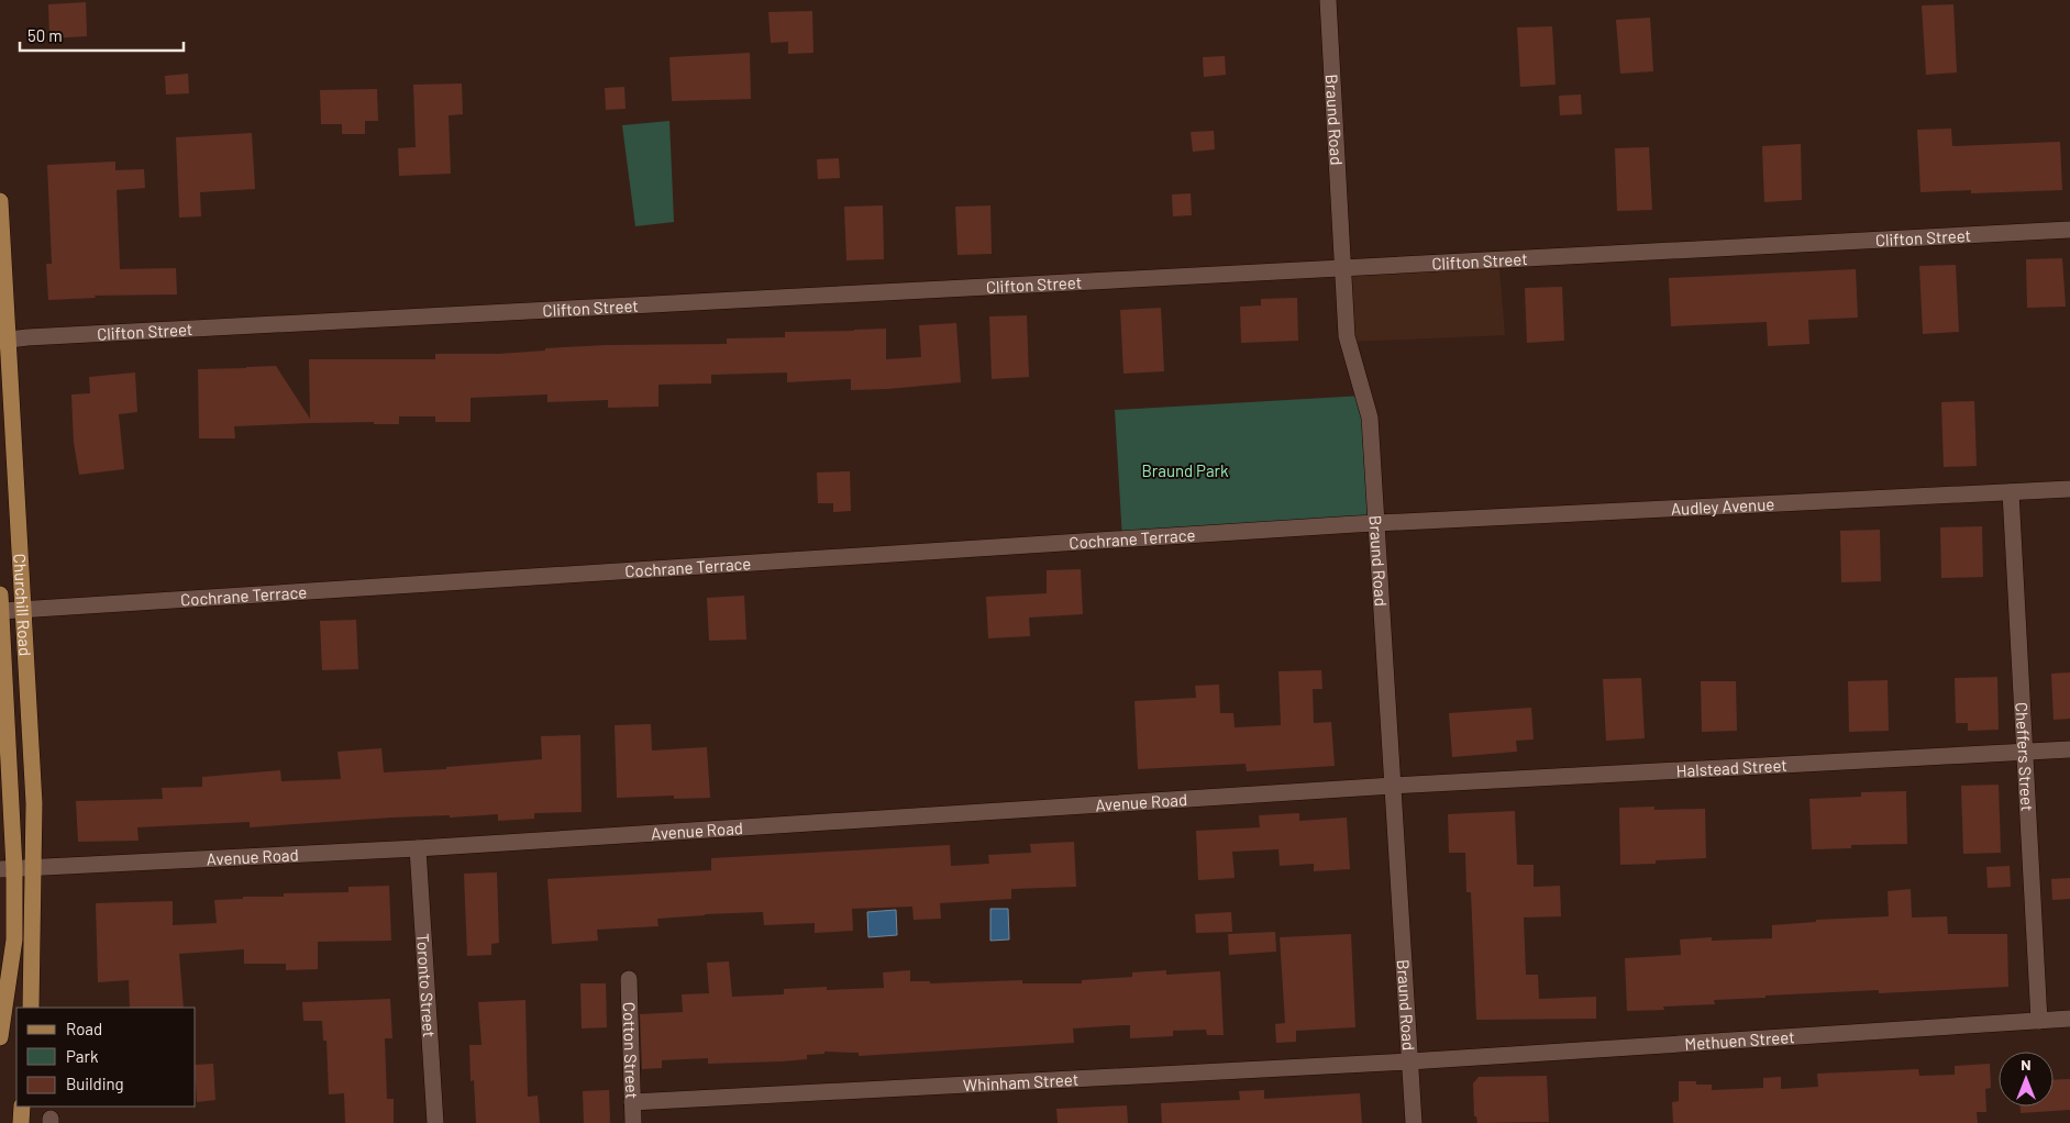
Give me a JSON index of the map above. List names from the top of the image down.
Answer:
{
  "streets": {
    "main road": ["Churchill Road"],
    "street": [
      "Braund Road",
      "Clifton Street",
      "Audley Avenue",
      "Cochrane Terrace",
      "Cheffers Street",
      "Halstead Street",
      "Avenue Road",
      "Toronto Street",
      "Methuen Street",
      "Cotton Street",
      "Whinham Street"
    ]
  },
  "crossings": [
    ["Braund Road", "Clifton Street"],
    ["Braund Road", "Audley Avenue"],
    ["Braund Road", "Cochrane Terrace"],
    ["Braund Road", "Halstead Street"],
    ["Braund Road", "Avenue Road"],
    ["Braund Road", "Methuen Street"],
    ["Braund Road", "Whinham Street"],
    ["Clifton Street", "Churchill Road"],
    ["Audley Avenue", "Cochrane Terrace"],
    ["Audley Avenue", "Cheffers Street"],
    ["Cochrane Terrace", "Churchill Road"],
    ["Churchill Road", "Avenue Road"],
    ["Cheffers Street", "Halstead Street"],
    ["Cheffers Street", "Methuen Street"],
    ["Halstead Street", "Avenue Road"],
    ["Avenue Road", "Toronto Street"],
    ["Methuen Street", "Whinham Street"],
    ["Cotton Street", "Whinham Street"]
  ],
  "parks": ["Braund Park"],
  "legend": ["Road", "Park", "Building"],
  "scale_bar": "50 m",
  "north": "top"
}
